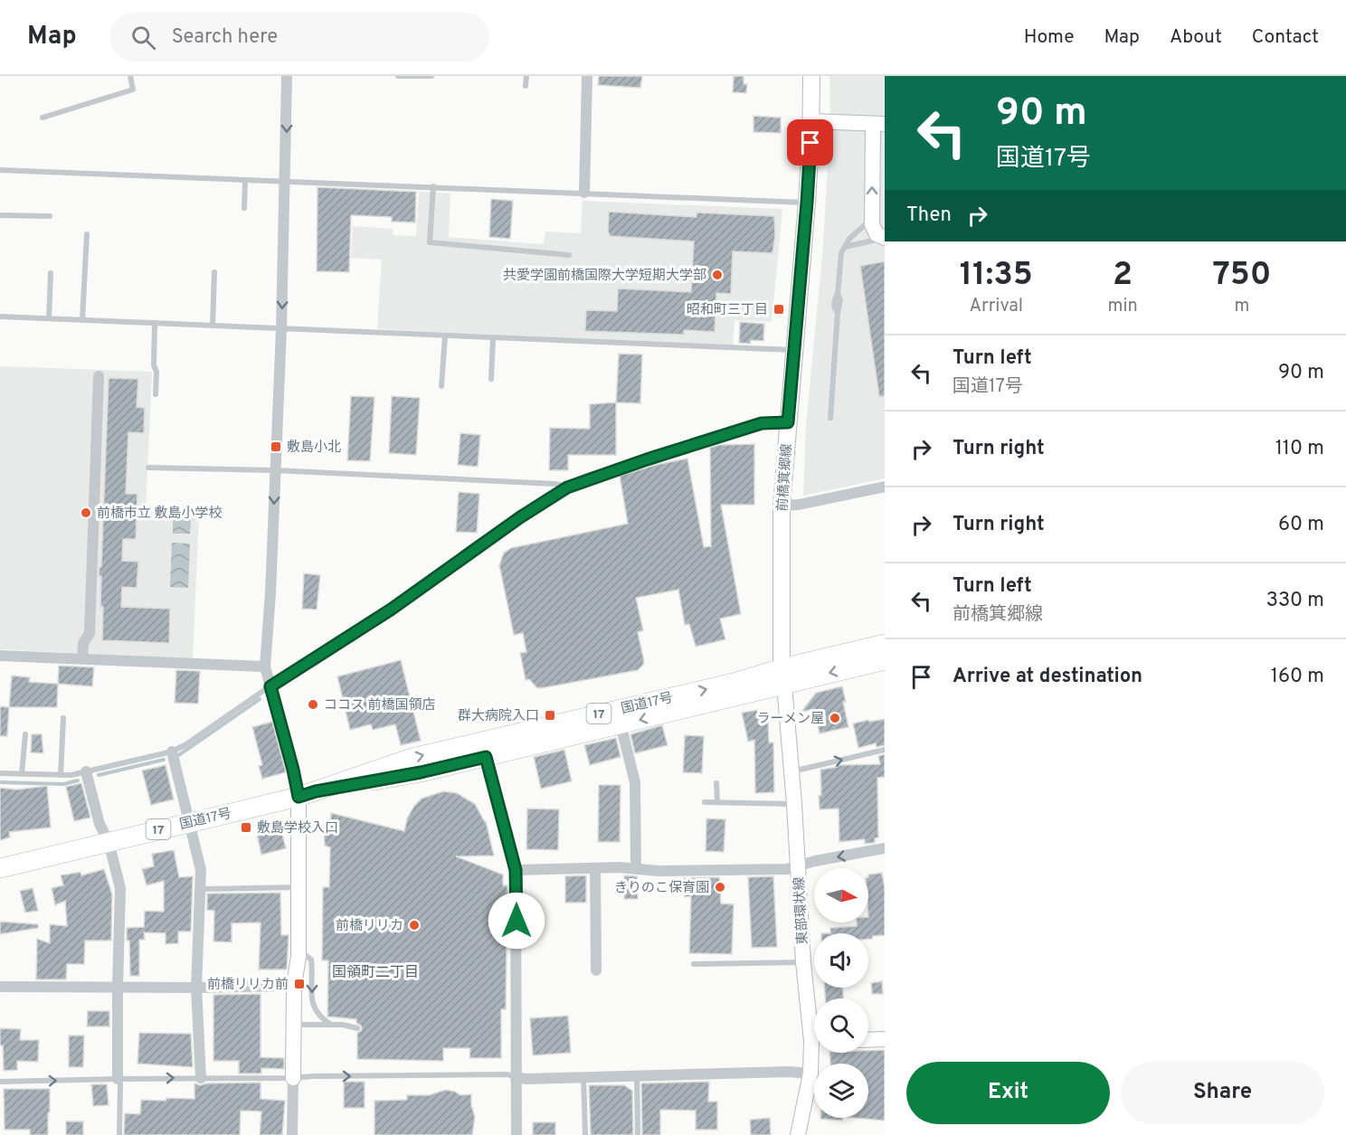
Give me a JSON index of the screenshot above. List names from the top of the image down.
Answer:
{
  "streets": {
    "highway": ["国道17号", "17"],
    "main road": ["前橋箕郷線"],
    "street": ["東部環状線"]
  },
  "crossings": [
    ["前橋箕郷線", "国道17号"],
    ["前橋箕郷線", "東部環状線"],
    ["国道17号", "東部環状線"]
  ],
  "districts": ["国領町二丁目"],
  "places": {
    "other": [
      "共愛学園前橋国際大学短期大学部",
      "前橋市立 敷島小学校",
      "ココス 前橋国領店",
      "ラーメン屋",
      "きりのこ保育園",
      "前橋リリカ"
    ],
    "transit": [
      "昭和町三丁目",
      "敷島小北",
      "群大病院入口",
      "敷島学校入口",
      "前橋リリカ前"
    ]
  },
  "north": "right",
  "page": {
    "header": "Map",
    "search": "Search here",
    "nav": [
      "Home",
      "Map",
      "About",
      "Contact"
    ],
    "turn": ["90 m", "国道17号"],
    "then": "Then",
    "eta": [
      "11:35",
      "Arrival",
      "2",
      "min",
      "750",
      "m"
    ],
    "list": [
      {
        "name": "Turn left",
        "note": "国道17号",
        "value": "90 m"
      },
      {
        "name": "Turn right",
        "value": "110 m"
      },
      {
        "name": "Turn right",
        "value": "60 m"
      },
      {
        "name": "Turn left",
        "note": "前橋箕郷線",
        "value": "330 m"
      },
      {
        "name": "Arrive at destination",
        "value": "160 m"
      }
    ],
    "buttons": ["Exit", "Share"]
  }
}
